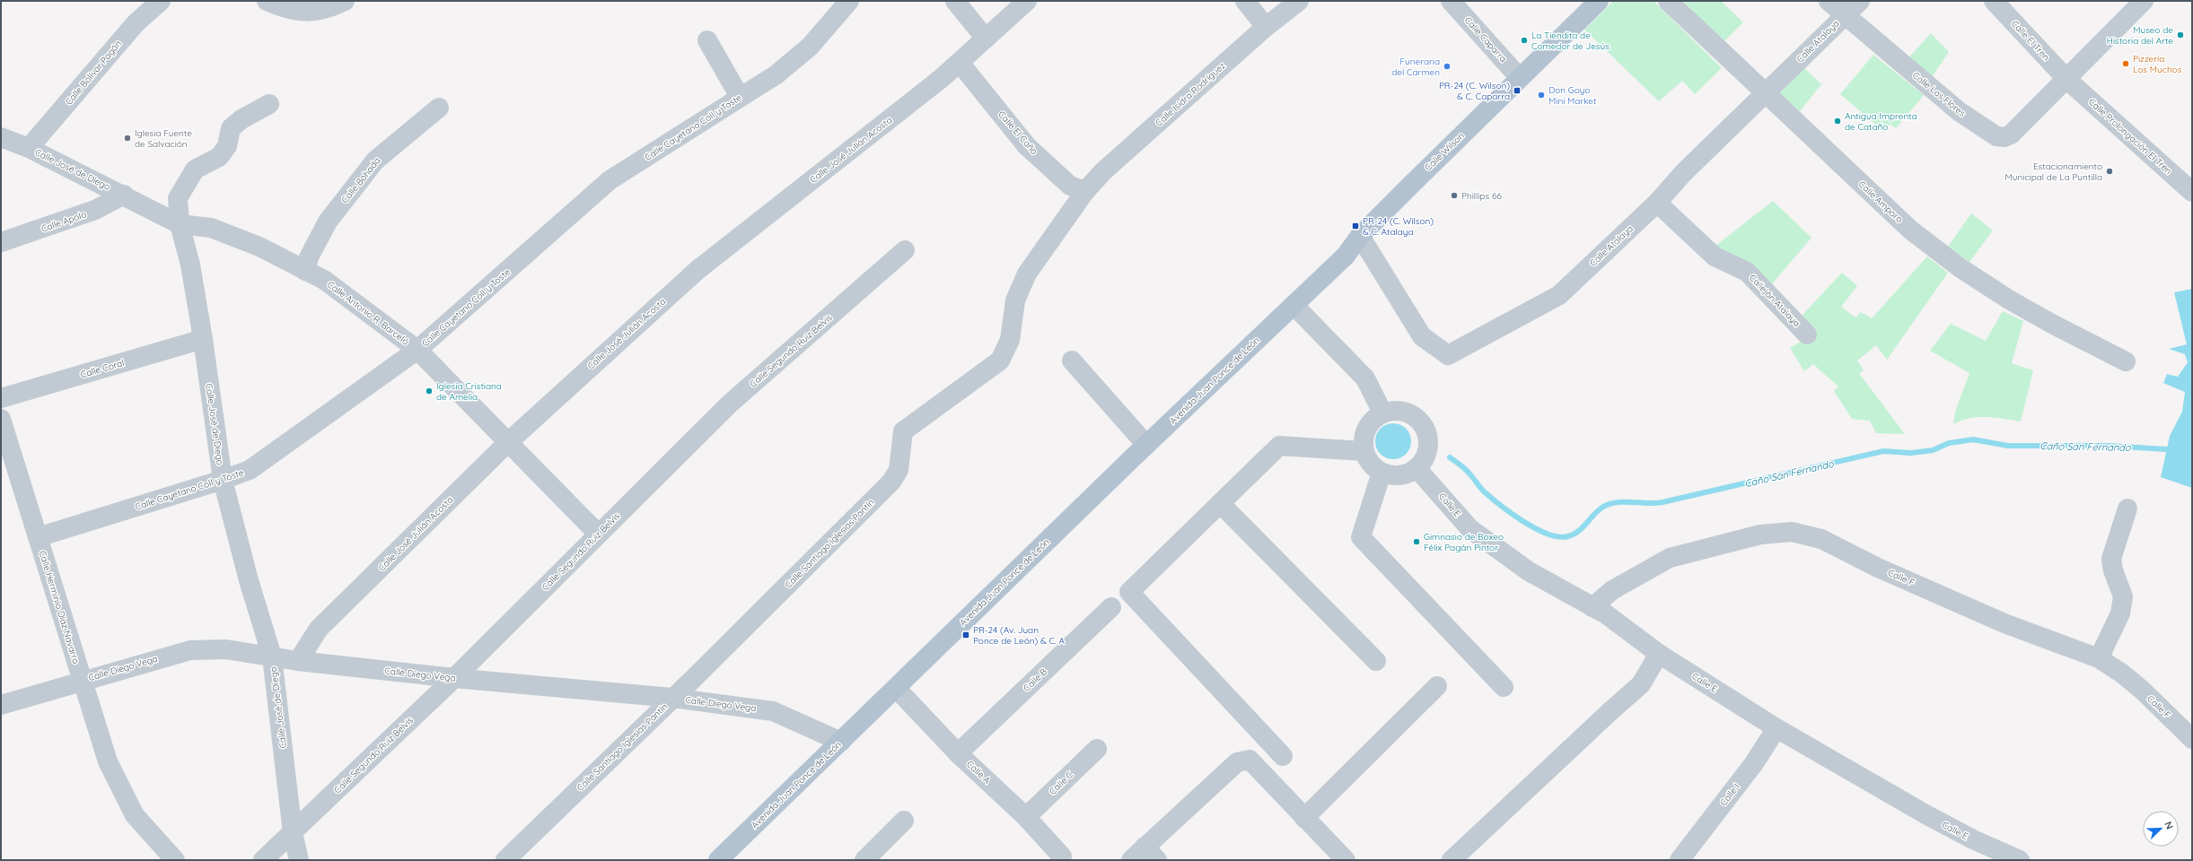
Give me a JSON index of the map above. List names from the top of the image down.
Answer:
{
  "streets": {
    "main road": ["Calle Wilson", "Avenida Juan Ponce de León"],
    "street": [
      "Calle Caparra",
      "Calle El Tren",
      "Calle Atalaya",
      "Calle Bolívar Pagán",
      "Calle Isidra Rodríguez",
      "Calle Las Flores",
      "Calle Cayetano Coll y Toste",
      "Calle El Caño",
      "Calle Prolongación El Tren",
      "Calle José Julián Acosta",
      "Calle José de Diego",
      "Calle Bohada",
      "Calle Amparo",
      "Calle Apolo",
      "Callejón Atalaya",
      "Calle Antonio R. Barceló",
      "Calle Segundo Ruiz Belvis",
      "Calle Coral",
      "Calle E",
      "Calle Santiago Iglesias Pantín",
      "Calle F",
      "Calle Herminio Díaz Navarro",
      "Calle Diego Vega",
      "Calle B",
      "Calle A",
      "Calle C",
      "Calle I"
    ]
  },
  "crossings": [
    ["Calle Caparra", "Calle Wilson"],
    ["Calle El Tren", "Calle Las Flores"],
    ["Calle El Tren", "Calle Prolongación El Tren"],
    ["Calle Atalaya", "Calle Las Flores"],
    ["Calle Atalaya", "Calle Wilson"],
    ["Calle Atalaya", "Calle Amparo"],
    ["Calle Atalaya", "Callejón Atalaya"],
    ["Calle Bolívar Pagán", "Calle José de Diego"],
    ["Calle Isidra Rodríguez", "Calle El Caño"],
    ["Calle Isidra Rodríguez", "Calle Santiago Iglesias Pantín"],
    ["Calle Las Flores", "Calle Prolongación El Tren"],
    ["Calle Cayetano Coll y Toste", "Calle José de Diego"],
    ["Calle Cayetano Coll y Toste", "Calle Antonio R. Barceló"],
    ["Calle Cayetano Coll y Toste", "Calle Herminio Díaz Navarro"],
    ["Calle El Caño", "Calle José Julián Acosta"],
    ["Calle El Caño", "Calle Santiago Iglesias Pantín"],
    ["Calle José Julián Acosta", "Calle Antonio R. Barceló"],
    ["Calle José Julián Acosta", "Calle Diego Vega"],
    ["Calle Wilson", "Avenida Juan Ponce de León"],
    ["Calle José de Diego", "Calle Apolo"],
    ["Calle José de Diego", "Calle Antonio R. Barceló"],
    ["Calle José de Diego", "Calle Segundo Ruiz Belvis"],
    ["Calle José de Diego", "Calle Coral"],
    ["Calle José de Diego", "Calle Diego Vega"],
    ["Calle Bohada", "Calle Antonio R. Barceló"],
    ["Calle Antonio R. Barceló", "Calle Segundo Ruiz Belvis"],
    ["Calle Segundo Ruiz Belvis", "Calle Diego Vega"],
    ["Avenida Juan Ponce de León", "Calle Diego Vega"],
    ["Avenida Juan Ponce de León", "Calle A"],
    ["Calle E", "Calle F"],
    ["Calle E", "Calle I"],
    ["Calle Santiago Iglesias Pantín", "Calle Diego Vega"],
    ["Calle Herminio Díaz Navarro", "Calle Diego Vega"],
    ["Calle B", "Calle A"],
    ["Calle A", "Calle C"]
  ],
  "water": ["Caño San Fernando"],
  "places": {
    "other": [
      "Museo de Historia del Arte",
      "La Tiendita de Comedor de Jesús",
      "Pizzería Los Muchos",
      "Funeraria del Carmen",
      "Don Goyo Mini Market",
      "Antigua Imprenta de Cataño",
      "Iglesia Fuente de Salvación",
      "Estacionamiento Municipal de La Puntilla",
      "Phillips 66",
      "Iglesia Cristiana de Amelia",
      "Gimnasio de Boxeo Félix Pagán Pintor"
    ],
    "transit": ["PR-24 (C. Wilson) & C. Caparra", "PR-24 (C. Wilson) & C. Atalaya", "PR-24 (Av. Juan Ponce de León) & C. A"]
  },
  "north": "top right"
}
